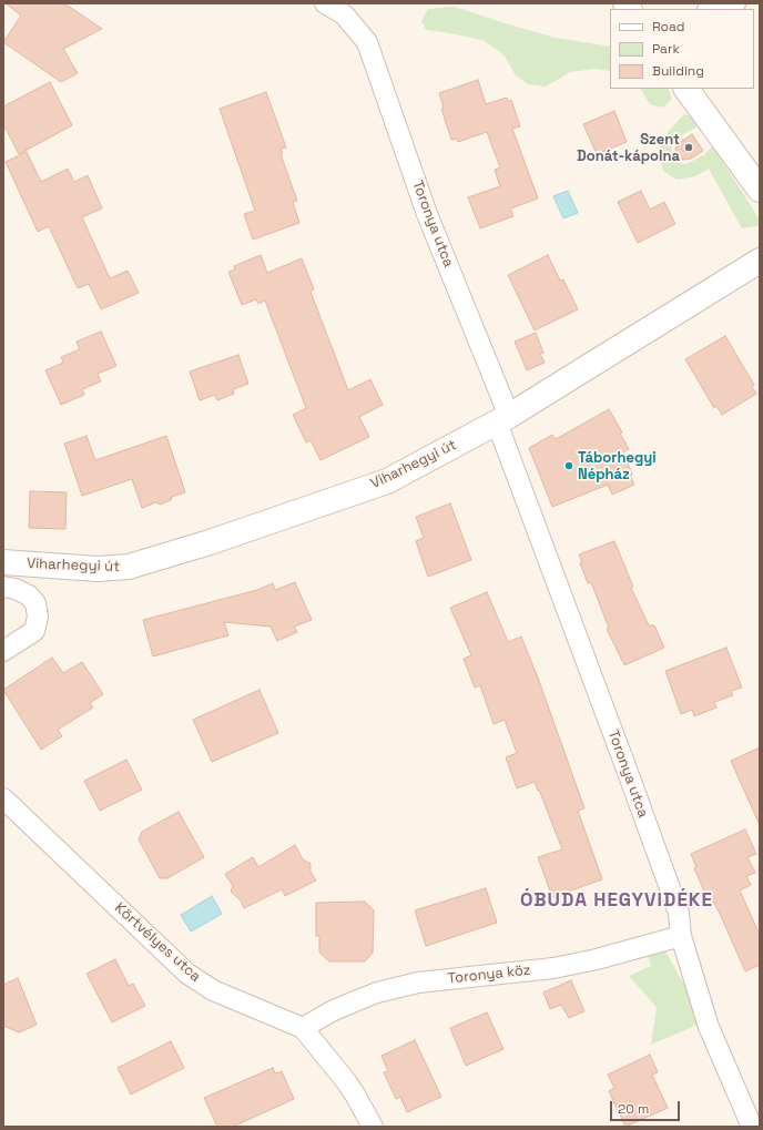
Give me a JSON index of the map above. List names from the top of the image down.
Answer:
{
  "streets": {
    "street": [
      "Toronya utca",
      "Viharhegyi út",
      "Körtvélyes utca",
      "Toronya köz"
    ]
  },
  "crossings": [
    ["Toronya utca", "Viharhegyi út"],
    ["Toronya utca", "Toronya köz"],
    ["Körtvélyes utca", "Toronya köz"]
  ],
  "districts": ["ÓBUDA HEGYVIDÉKE"],
  "places": ["Szent Donát-kápolna", "Táborhegyi Népház"],
  "legend": ["Road", "Park", "Building"],
  "scale_bar": "20 m"
}
